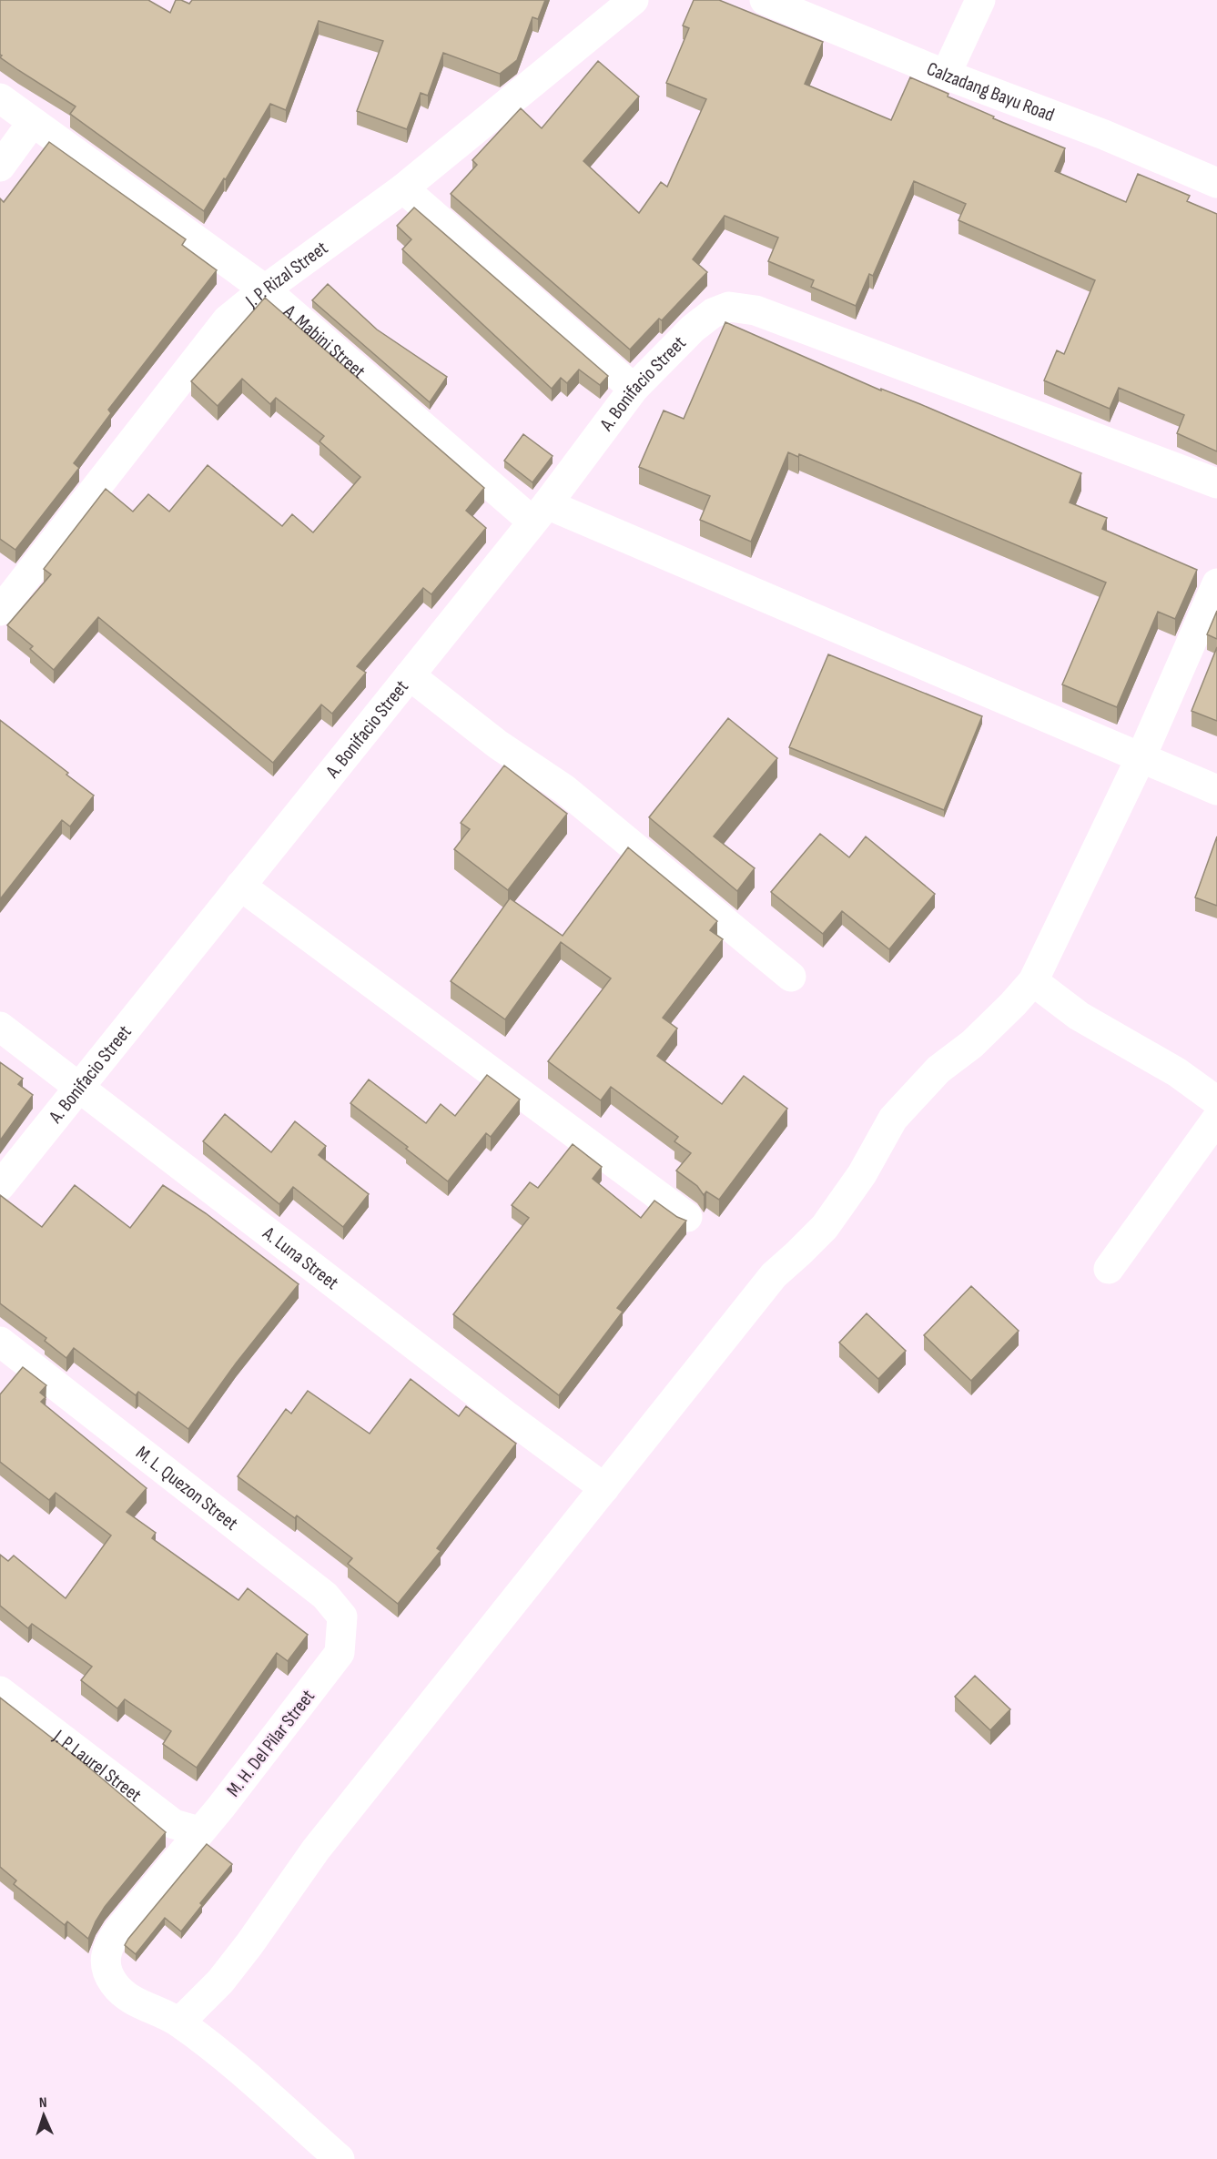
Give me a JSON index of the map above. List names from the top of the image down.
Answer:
{
  "streets": {
    "street": [
      "Calzadang Bayu Road",
      "J. P. Rizal Street",
      "A. Mabini Street",
      "A. Bonifacio Street",
      "A. Luna Street",
      "M. L. Quezon Street",
      "M. H. Del Pilar Street",
      "J. P. Laurel Street"
    ]
  },
  "crossings": [
    ["J. P. Rizal Street", "A. Mabini Street"],
    ["A. Mabini Street", "A. Bonifacio Street"],
    ["A. Bonifacio Street", "A. Luna Street"],
    ["M. L. Quezon Street", "M. H. Del Pilar Street"],
    ["M. H. Del Pilar Street", "J. P. Laurel Street"]
  ],
  "north": "top"
}
